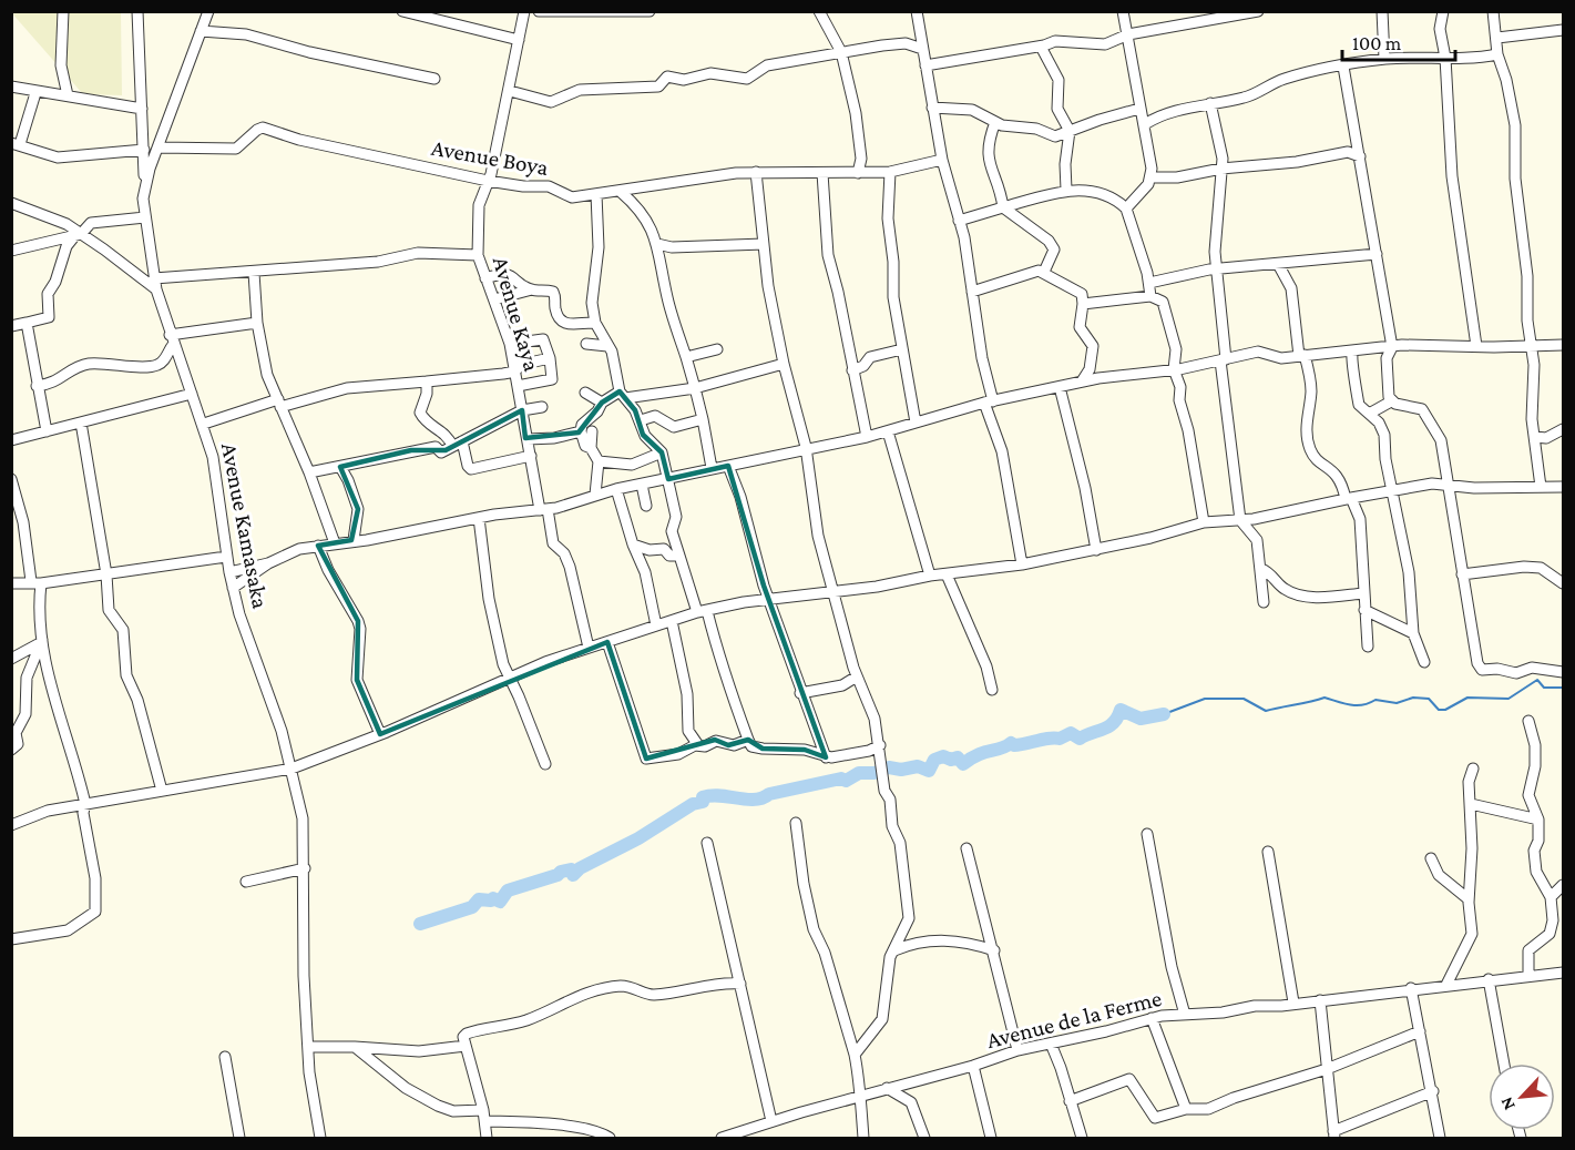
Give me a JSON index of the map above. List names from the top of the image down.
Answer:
{
  "streets": {
    "street": [
      "Avenue Boya",
      "Avenue Kaya",
      "Avenue Kamasaka",
      "Avenue de la Ferme"
    ]
  },
  "crossings": [
    ["Avenue Boya", "Avenue Kaya"],
    ["Avenue Boya", "Avenue Kamasaka"]
  ],
  "scale_bar": "100 m",
  "north": "bottom left"
}
